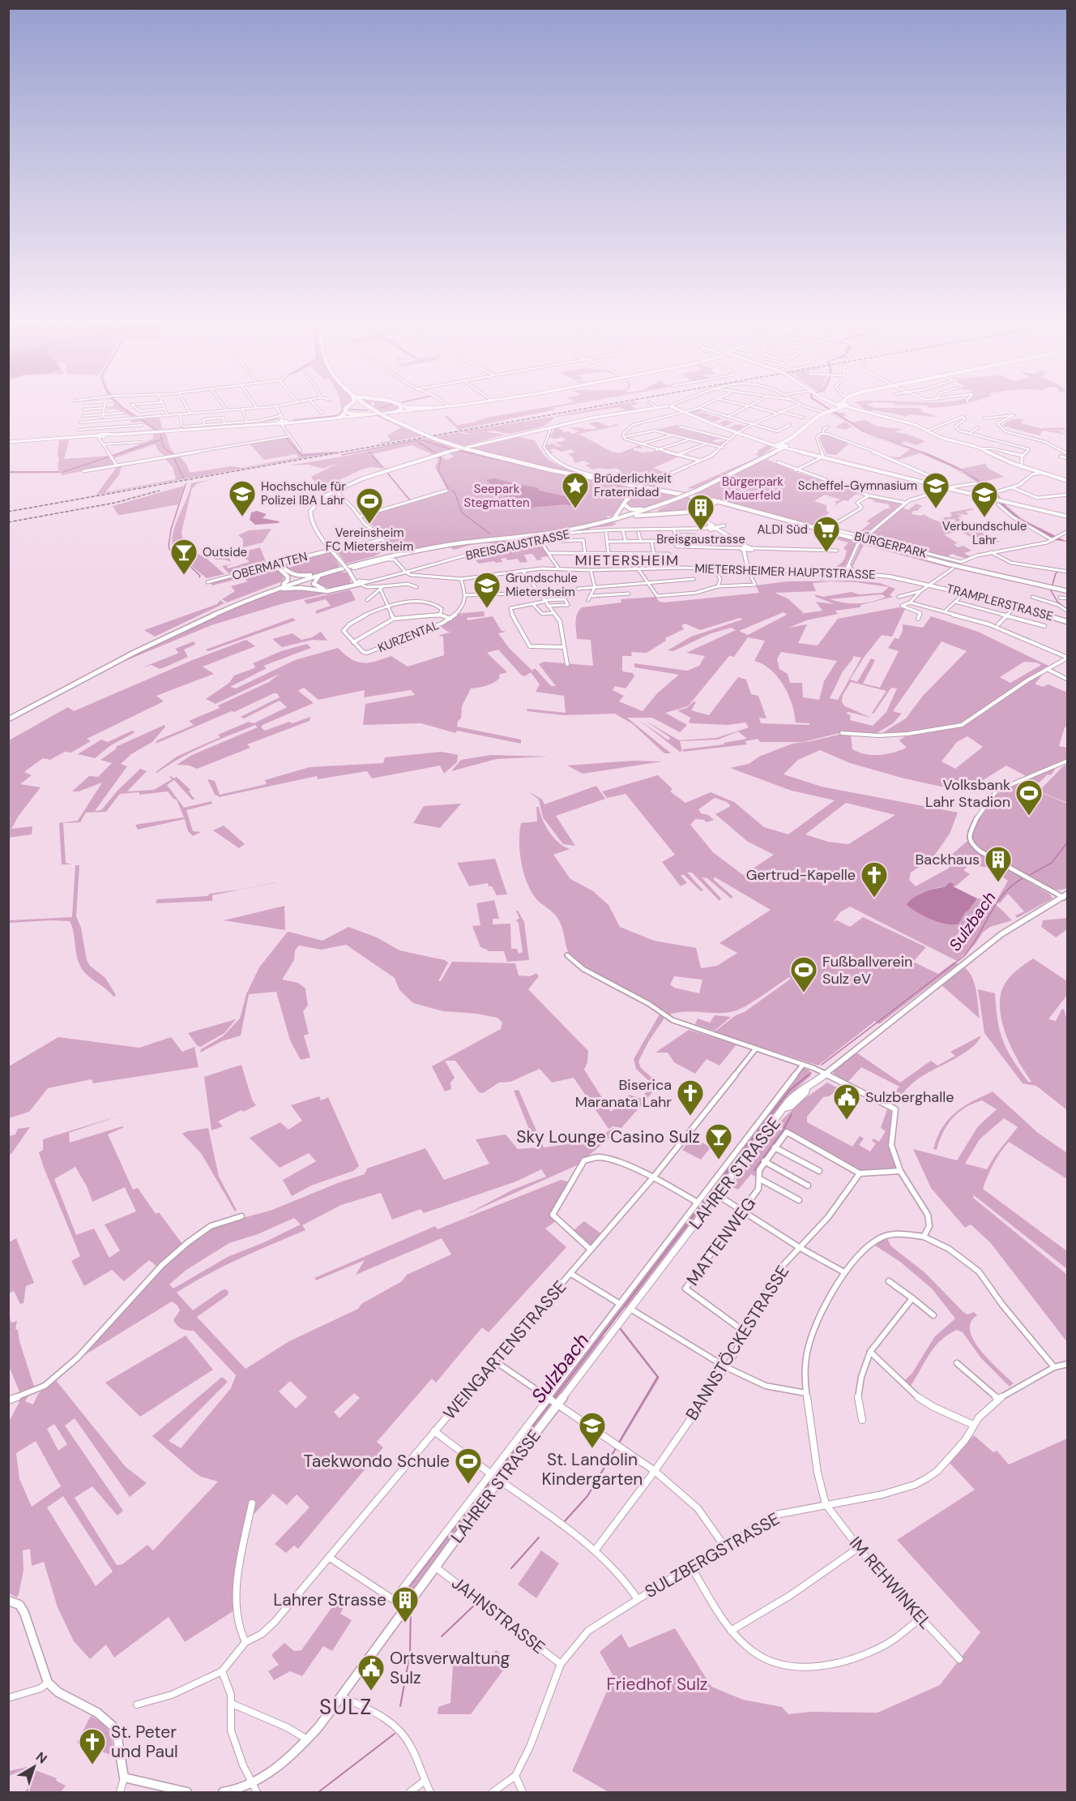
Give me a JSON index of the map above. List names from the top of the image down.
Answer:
{
  "streets": {
    "street": [
      "BREISGAUSTRASSE",
      "BÜRGERPARK",
      "OBERMATTEN",
      "MIETERSHEIMER HAUPTSTRASSE",
      "TRAMPLERSTRASSE",
      "KURZENTAL",
      "LAHRER STRASSE",
      "MATTENWEG",
      "BANNSTÖCKESTRASSE",
      "WEINGARTENSTRASSE",
      "SULZBERGSTRASSE",
      "IM REHWINKEL",
      "JAHNSTRASSE"
    ]
  },
  "crossings": [
    ["BREISGAUSTRASSE", "MIETERSHEIMER HAUPTSTRASSE"],
    ["MIETERSHEIMER HAUPTSTRASSE", "TRAMPLERSTRASSE"],
    ["LAHRER STRASSE", "JAHNSTRASSE"],
    ["MATTENWEG", "BANNSTÖCKESTRASSE"],
    ["SULZBERGSTRASSE", "IM REHWINKEL"],
    ["SULZBERGSTRASSE", "JAHNSTRASSE"]
  ],
  "districts": ["MIETERSHEIM", "SULZ"],
  "water": ["Sulzbach"],
  "parks": ["Bürgerpark Mauerfeld", "Seepark Stegmatten", "Friedhof Sulz"],
  "places": {
    "place": ["Brüderlichkeit Fraternidad"],
    "school or university": [
      "Scheffel-Gymnasium",
      "Hochschule für Polizei IBA Lahr",
      "Verbundschule Lahr",
      "Grundschule Mietersheim",
      "St. Landolin Kindergarten"
    ],
    "sports": [
      "Vereinsheim FC Mietersheim",
      "Volksbank Lahr Stadion",
      "Fußballverein Sulz eV",
      "Taekwondo Schule"
    ],
    "building": ["Breisgaustrasse", "Backhaus", "Lahrer Strasse"],
    "supermarket": ["ALDI Süd"],
    "bar": ["Outside", "Sky Lounge Casino Sulz"],
    "church": ["Gertrud-Kapelle", "Biserica Maranata Lahr", "St. Peter und Paul"],
    "public building": ["Sulzberghalle", "Ortsverwaltung Sulz"]
  },
  "north": "top right"
}
